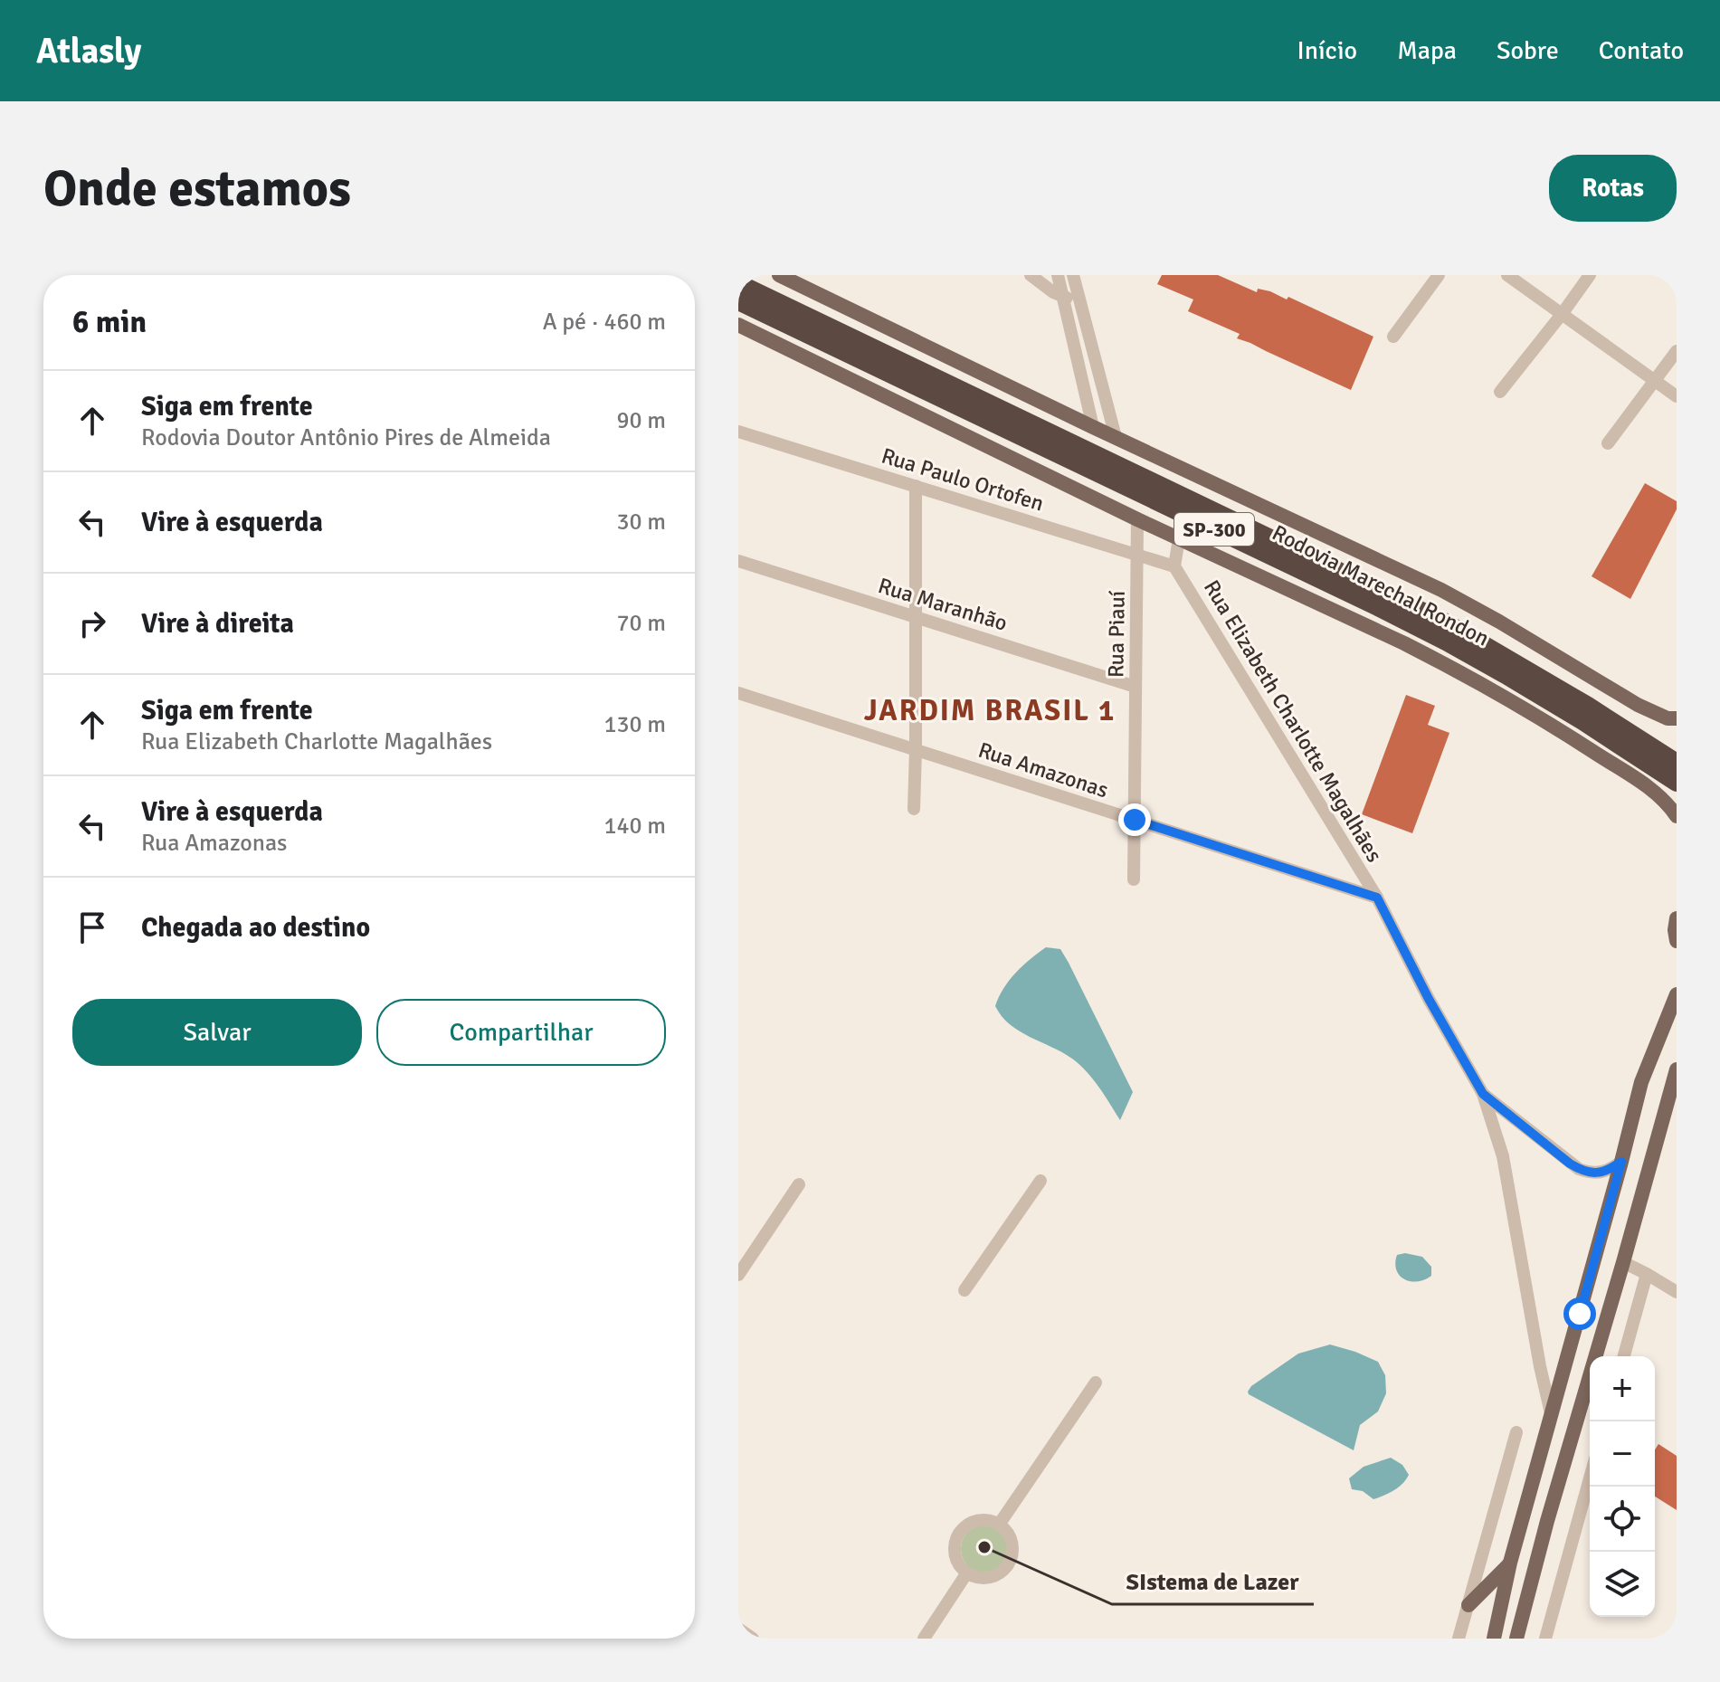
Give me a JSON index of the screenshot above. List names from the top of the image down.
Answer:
{
  "streets": {
    "highway": ["SP-300", "Rodovia Marechal Rondon"],
    "street": [
      "Rua Paulo Ortofen",
      "Rua Maranhão",
      "Rua Piauí",
      "Rua Elizabeth Charlotte Magalhães",
      "Rua Amazonas"
    ]
  },
  "crossings": [
    ["Rua Paulo Ortofen", "Rua Piauí"],
    ["Rua Paulo Ortofen", "Rua Elizabeth Charlotte Magalhães"],
    ["Rua Maranhão", "Rua Piauí"],
    ["Rua Piauí", "Rua Amazonas"],
    ["Rua Elizabeth Charlotte Magalhães", "Rua Amazonas"]
  ],
  "districts": ["JARDIM BRASIL 1"],
  "places": ["SIstema de Lazer"],
  "page": {
    "header": "Atlasly",
    "nav": [
      "Início",
      "Mapa",
      "Sobre",
      "Contato"
    ],
    "buttons": [
      "Rotas",
      ["Salvar", "Compartilhar"]
    ],
    "title": "Onde estamos",
    "heading": ["6 min", "A pé · 460 m"],
    "list": [
      ["Siga em frente", "Rodovia Doutor Antônio Pires de Almeida", "90 m"],
      ["Vire à esquerda", "30 m"],
      ["Vire à direita", "70 m"],
      ["Siga em frente", "Rua Elizabeth Charlotte Magalhães", "130 m"],
      ["Vire à esquerda", "Rua Amazonas", "140 m"],
      "Chegada ao destino"
    ],
    "map_buttons": ["+", "−"]
  }
}
